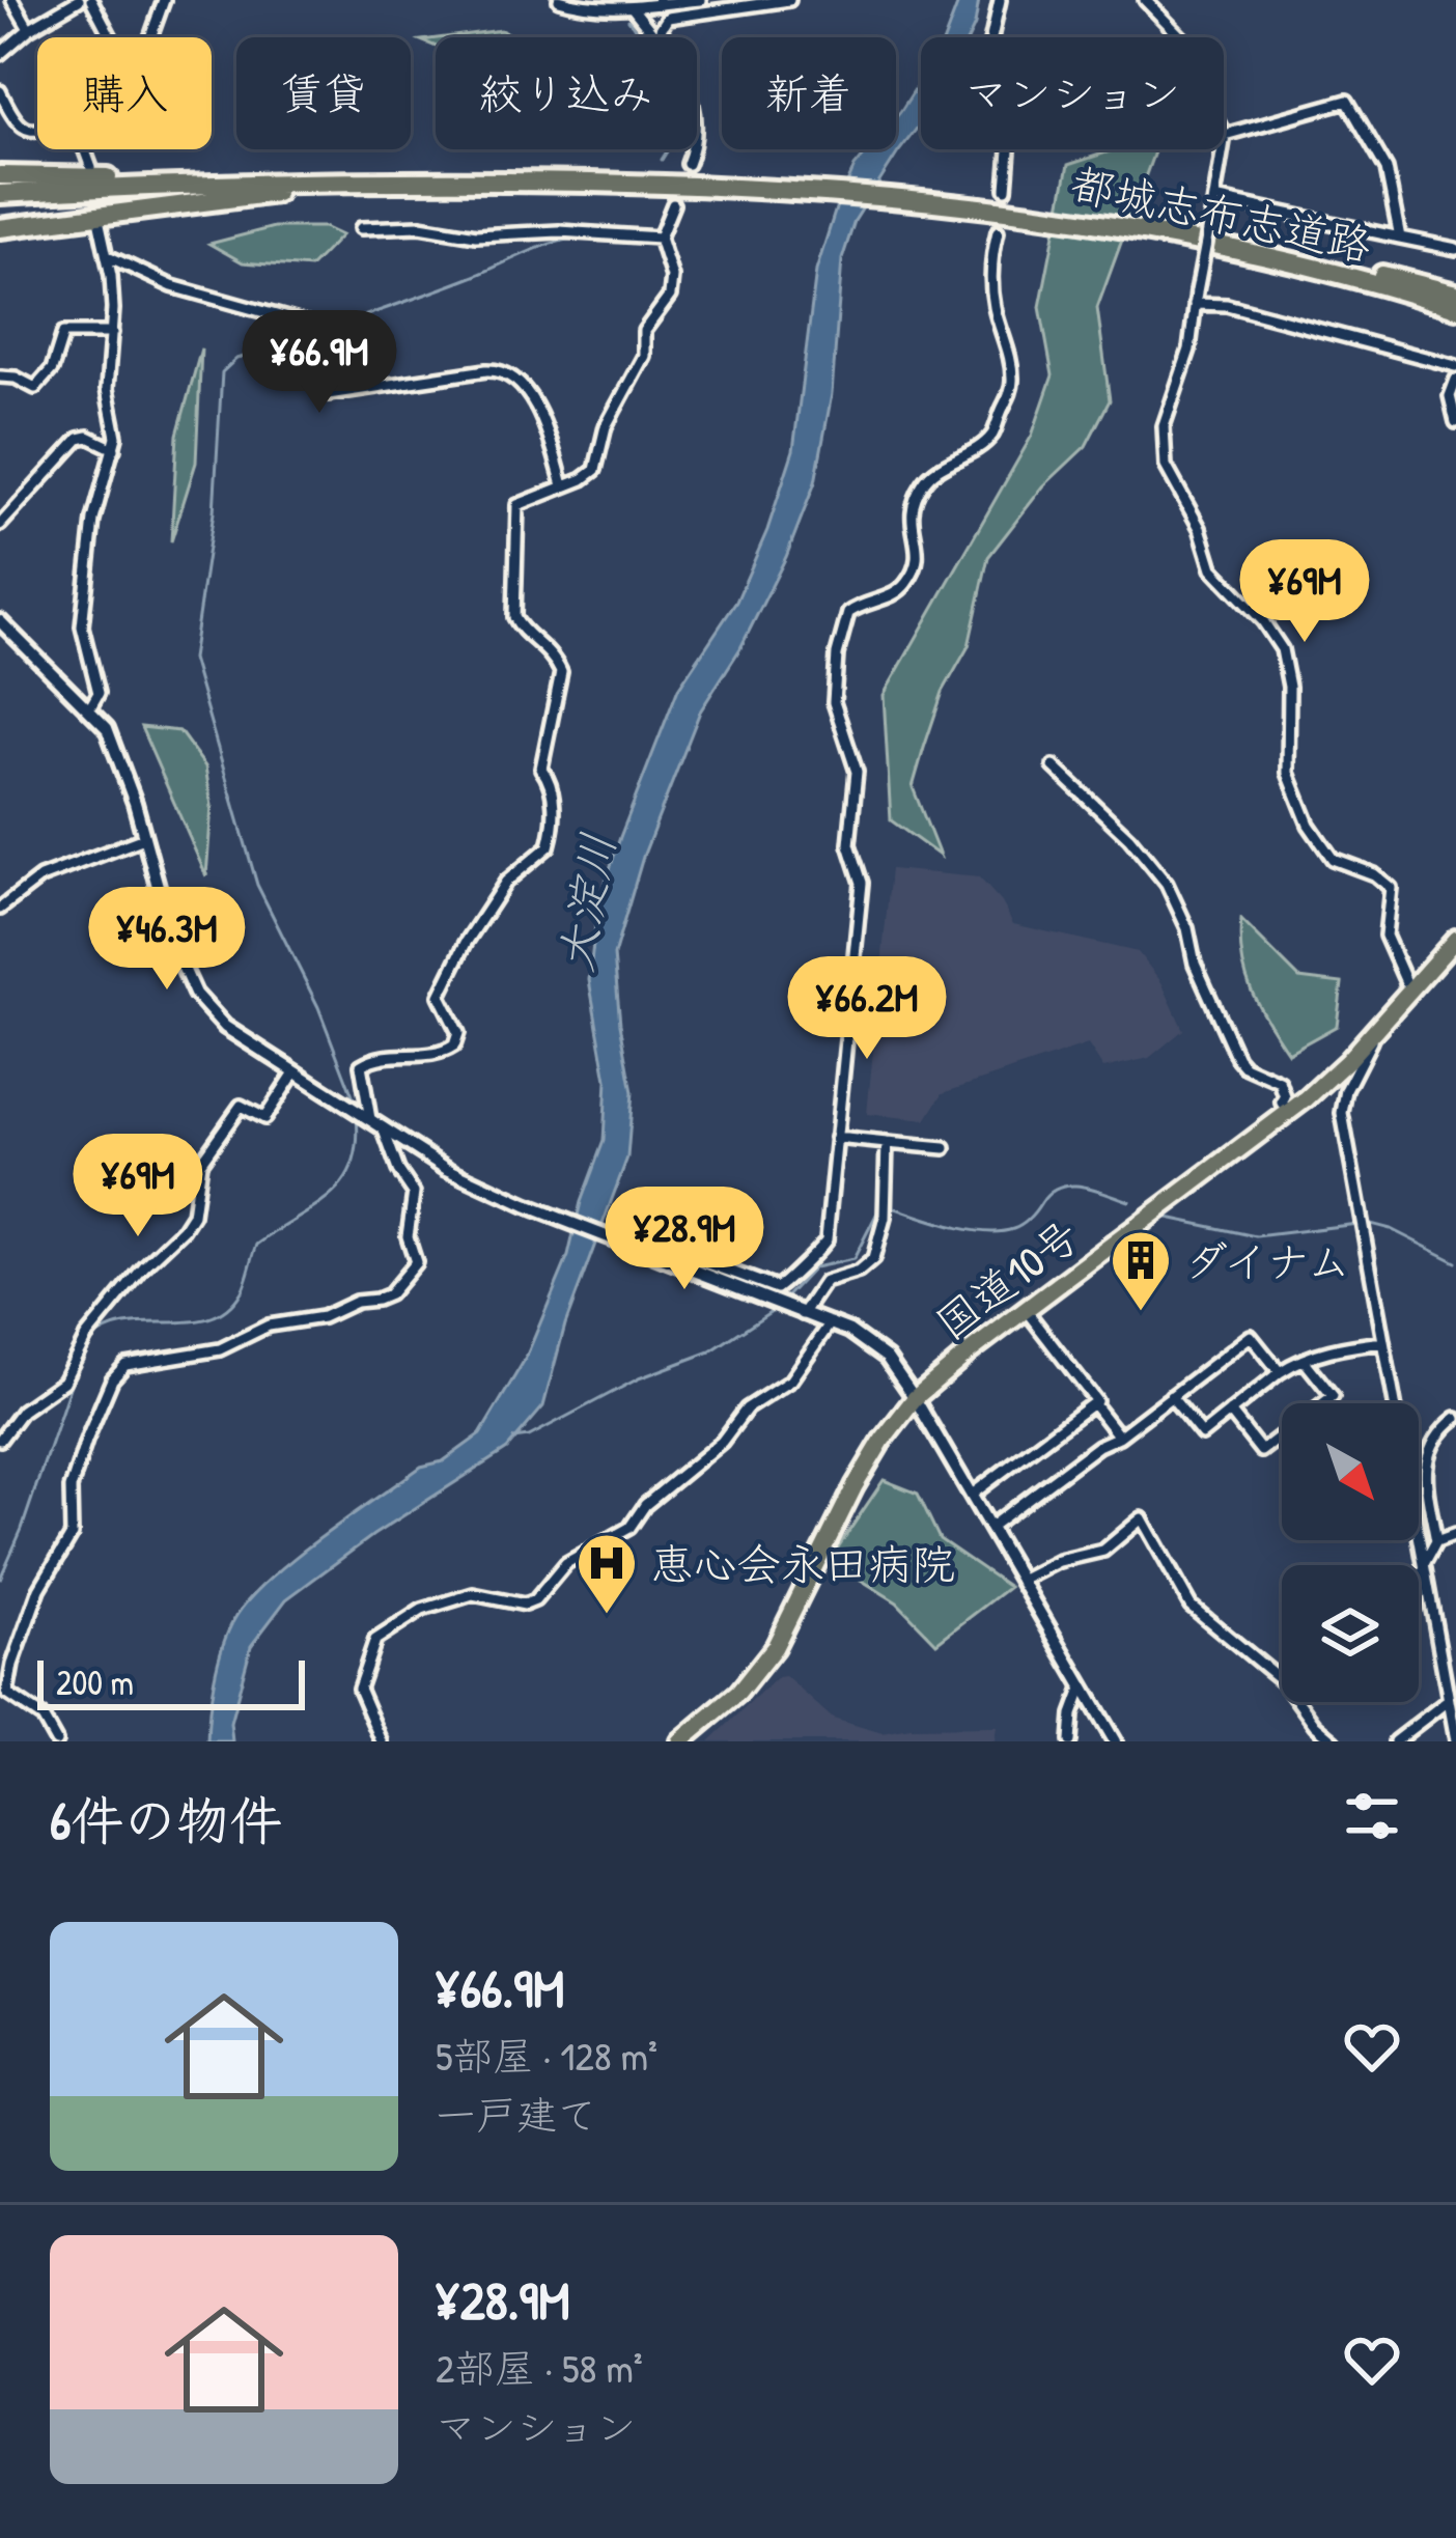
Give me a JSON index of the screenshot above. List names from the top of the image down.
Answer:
{
  "streets": {
    "highway": ["都城志布志道路", "国道10号"]
  },
  "water": ["大淀川"],
  "places": {
    "building": ["ダイナム"],
    "hospital": ["恵心会永田病院"]
  },
  "scale_bar": "200 m",
  "north": "bottom right",
  "page": {
    "chip": [
      "購入",
      "賃貸",
      "絞り込み",
      "新着",
      "マンション"
    ],
    "price": [
      "¥66.9M",
      "¥69M",
      "¥46.3M",
      "¥66.2M",
      "¥69M",
      "¥28.9M"
    ],
    "scale": "200 m",
    "heading": "6件の物件",
    "list": [
      {
        "name": "¥66.9M",
        "note": "5部屋 · 128 m² · 一戸建て"
      },
      {
        "name": "¥28.9M",
        "note": "2部屋 · 58 m² · マンション"
      }
    ]
  }
}
